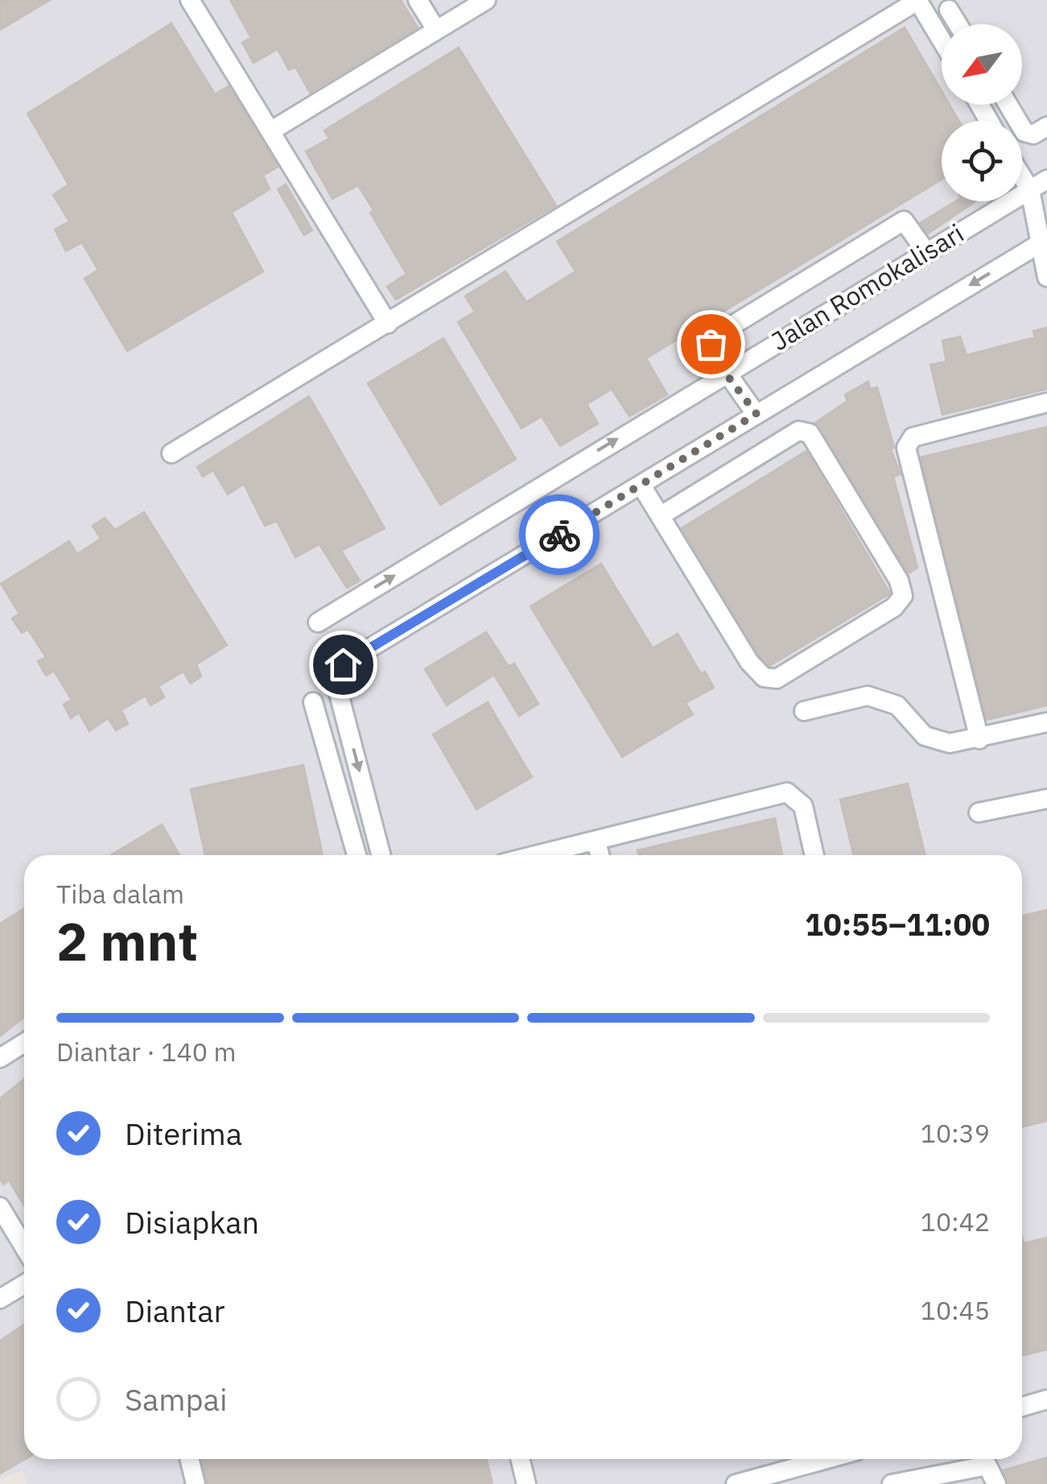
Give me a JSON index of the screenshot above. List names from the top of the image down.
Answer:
{
  "streets": {
    "lane": ["Jalan Romokalisari"]
  },
  "north": "bottom left",
  "page": {
    "heading": ["2 mnt", "Tiba dalam", "10:55–11:00"],
    "bar": "Diantar · 140 m",
    "list": [
      ["Diterima", "10:39"],
      ["Disiapkan", "10:42"],
      ["Diantar", "10:45"],
      "Sampai"
    ]
  }
}
